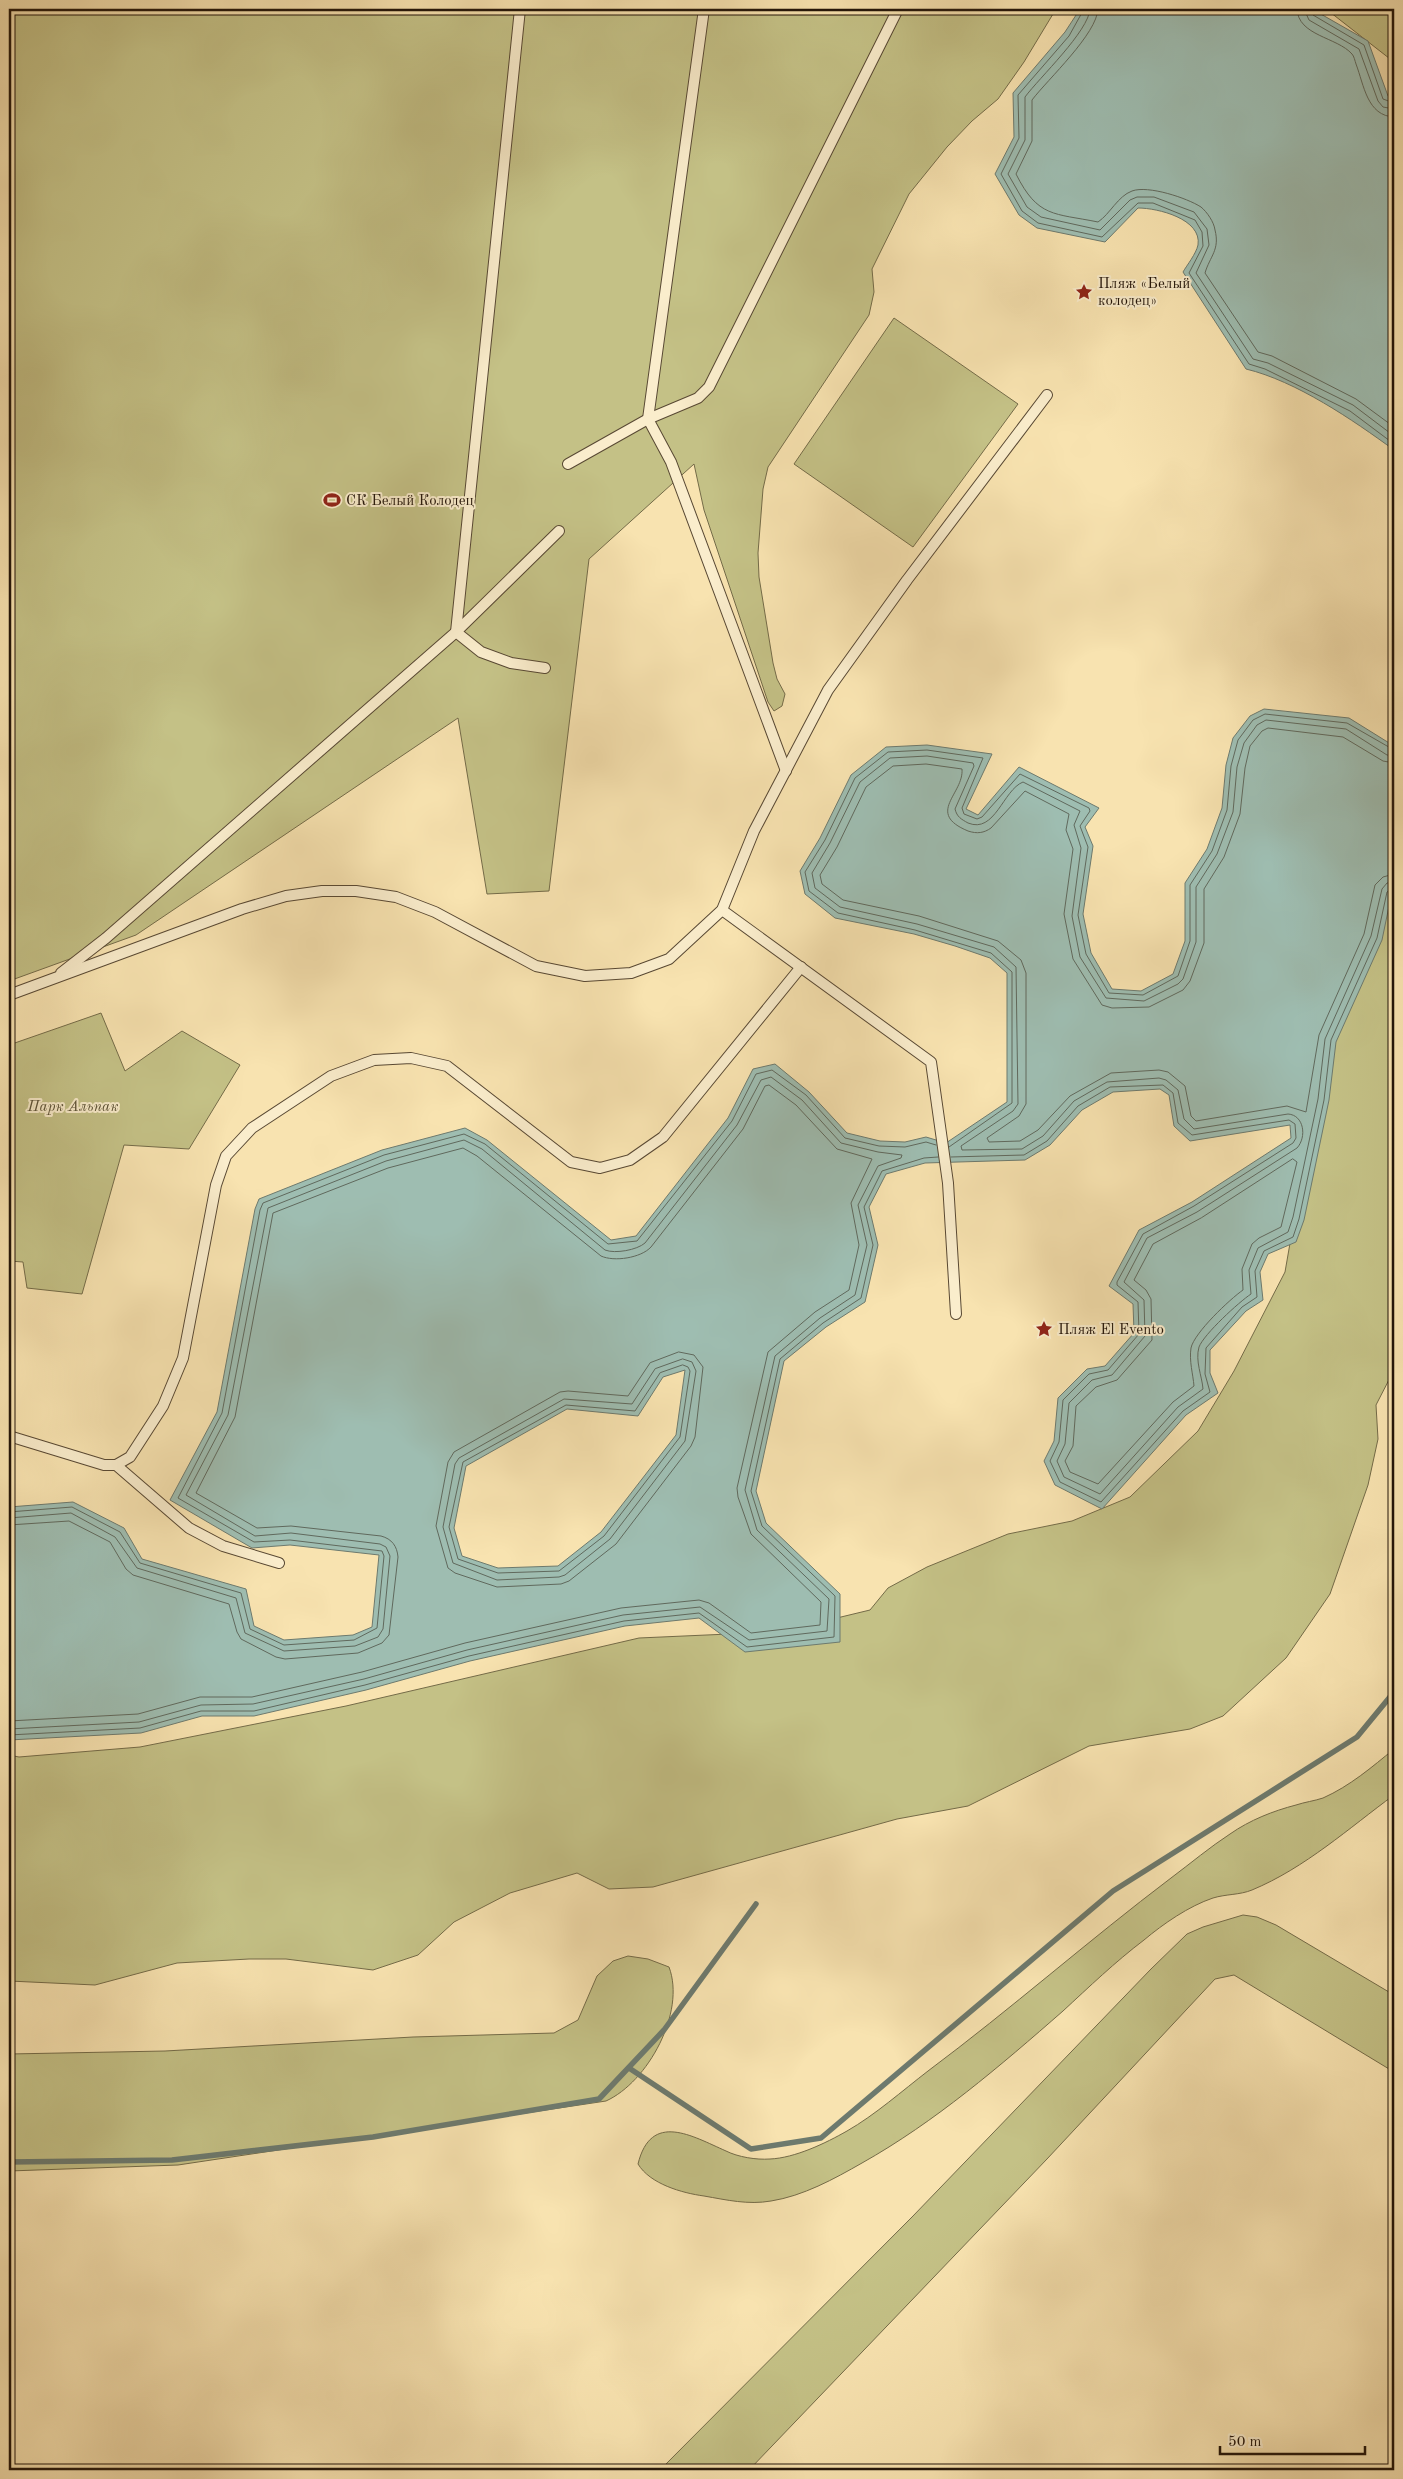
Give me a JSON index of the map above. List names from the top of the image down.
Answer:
{
  "parks": ["Парк Альпак"],
  "places": {
    "place": ["Пляж «Белый колодец»", "Пляж El Evento"],
    "sports": ["СК Белый Колодец"]
  },
  "scale_bar": "50 m"
}
